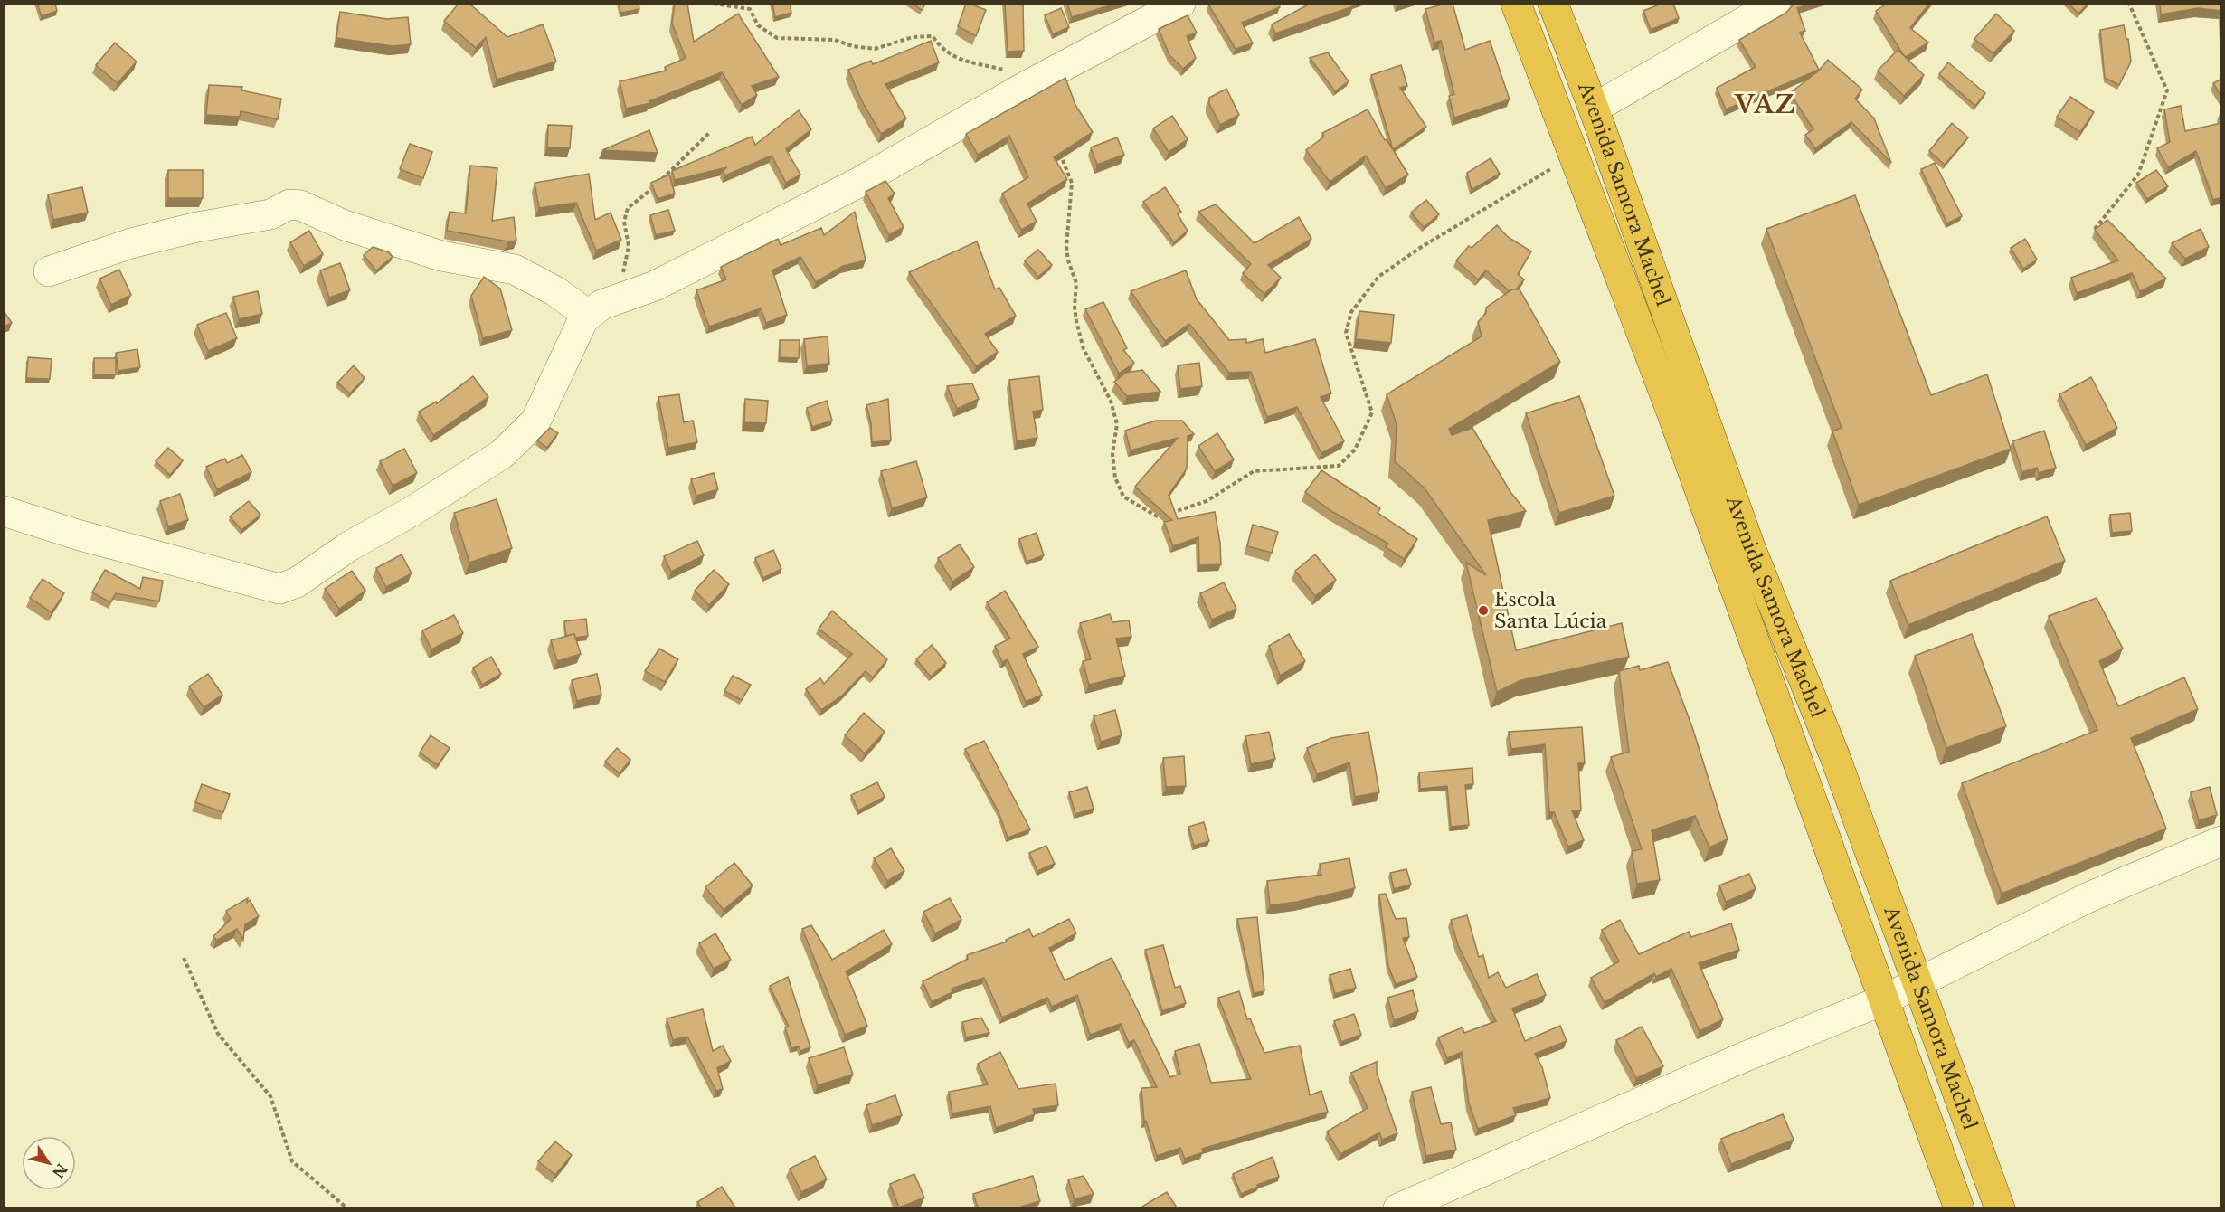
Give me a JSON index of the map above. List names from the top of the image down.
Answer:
{
  "streets": {
    "highway": ["Avenida Samora Machel"]
  },
  "districts": ["VAZ"],
  "places": ["Escola Santa Lúcia"],
  "north": "bottom right"
}
